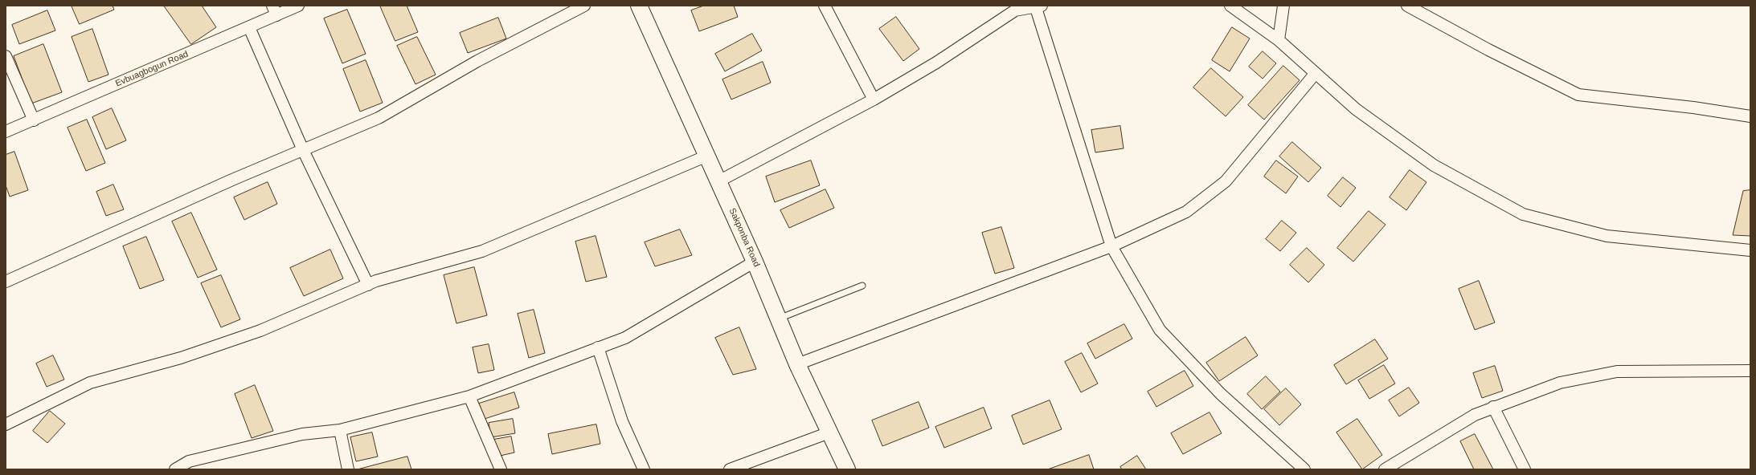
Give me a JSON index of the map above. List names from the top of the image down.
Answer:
{
  "streets": {
    "main road": ["Sakponba Road"],
    "street": ["Evbuagbogun Road"]
  }
}
